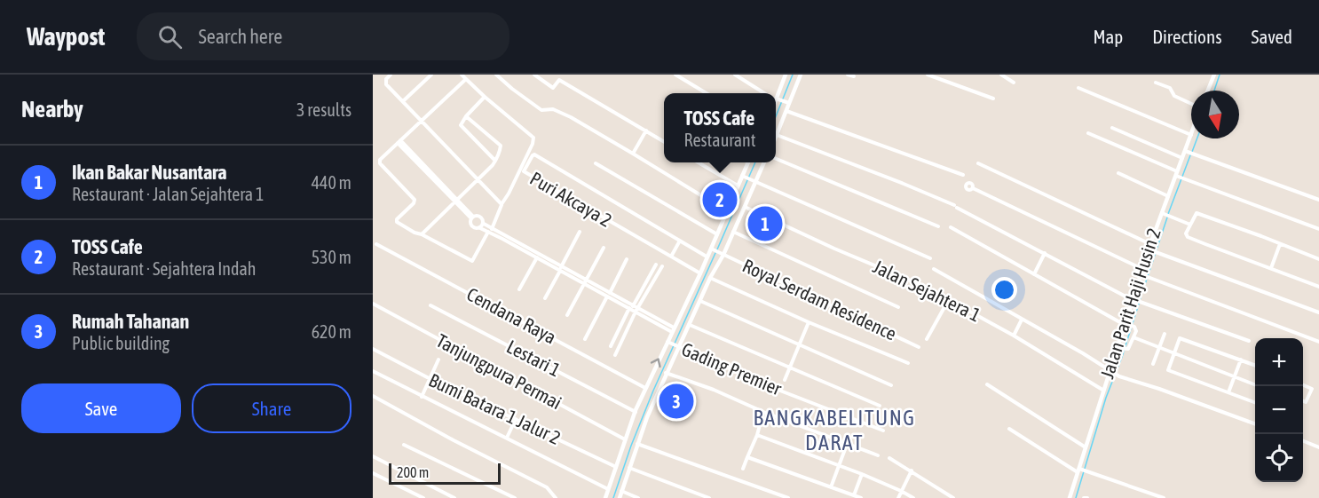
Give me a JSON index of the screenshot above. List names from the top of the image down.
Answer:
{
  "streets": {
    "street": [
      "Puri Akcaya 2",
      "Jalan Sejahtera 1",
      "Royal Serdam Residence",
      "Jalan Parit Haji Husin 2",
      "Cendana Raya",
      "Lestari 1",
      "Gading Premier",
      "Tanjungpura Permai",
      "Bumi Batara 1 Jalur 2"
    ]
  },
  "crossings": [
    ["Jalan Sejahtera 1", "Jalan Parit Haji Husin 2"]
  ],
  "districts": ["BANGKABELITUNG DARAT"],
  "scale_bar": "200 m",
  "north": "bottom",
  "page": {
    "header": "Waypost",
    "search": "Search here",
    "nav": ["Map", "Directions", "Saved"],
    "heading": ["Nearby", "3 results"],
    "popup": ["TOSS Cafe", "Restaurant"],
    "list": [
      {
        "mark": "1",
        "name": "Ikan Bakar Nusantara",
        "note": "Restaurant · Jalan Sejahtera 1",
        "value": "440 m"
      },
      {
        "mark": "2",
        "name": "TOSS Cafe",
        "note": "Restaurant · Sejahtera Indah",
        "value": "530 m"
      },
      {
        "mark": "3",
        "name": "Rumah Tahanan",
        "note": "Public building",
        "value": "620 m"
      }
    ],
    "pins": ["2", "1", "3"],
    "map_buttons": ["+", "−"],
    "buttons": ["Save", "Share"],
    "scale": "200 m"
  }
}
